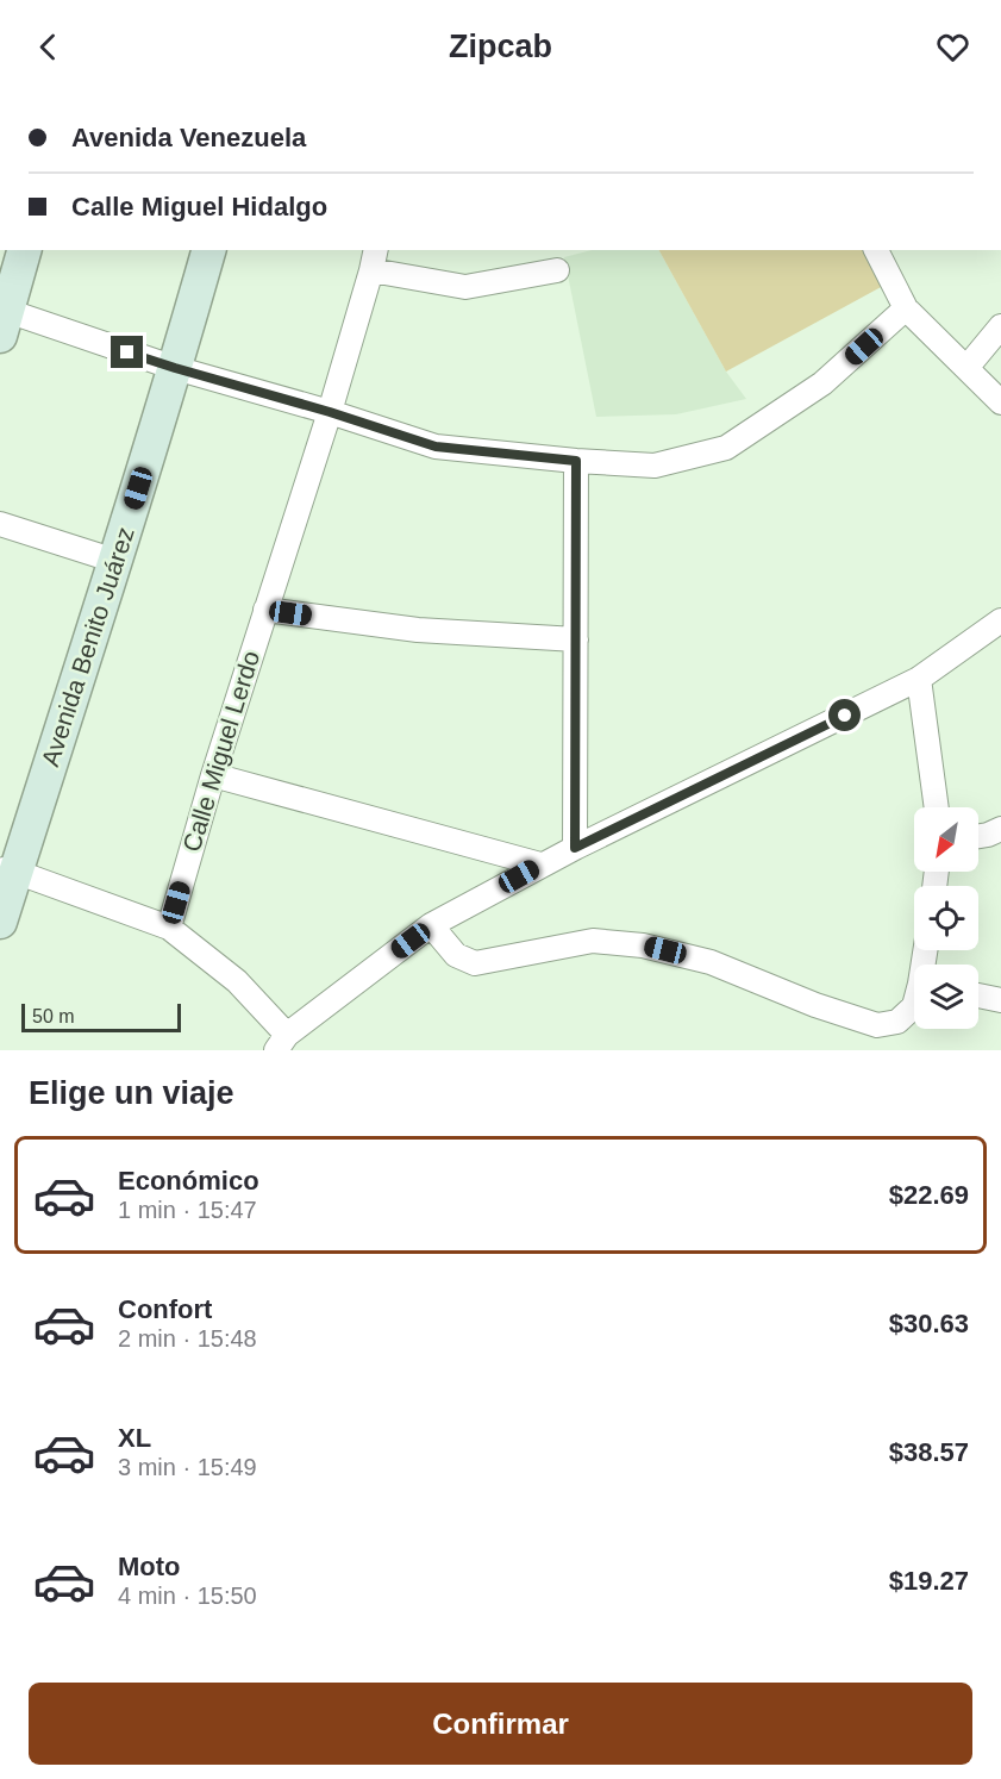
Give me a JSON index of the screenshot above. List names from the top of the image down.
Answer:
{
  "streets": {
    "main road": ["Avenida Benito Juárez"],
    "street": ["Calle Miguel Lerdo"]
  },
  "scale_bar": "50 m",
  "north": "bottom left",
  "page": {
    "header": "Zipcab",
    "banner": ["Avenida Venezuela", "Calle Miguel Hidalgo"],
    "scale": "50 m",
    "heading": "Elige un viaje",
    "list": [
      {
        "name": "Económico",
        "note": "1 min · 15:47",
        "value": "$22.69"
      },
      {
        "name": "Confort",
        "note": "2 min · 15:48",
        "value": "$30.63"
      },
      {
        "name": "XL",
        "note": "3 min · 15:49",
        "value": "$38.57"
      },
      {
        "name": "Moto",
        "note": "4 min · 15:50",
        "value": "$19.27"
      }
    ],
    "buttons": "Confirmar"
  }
}
